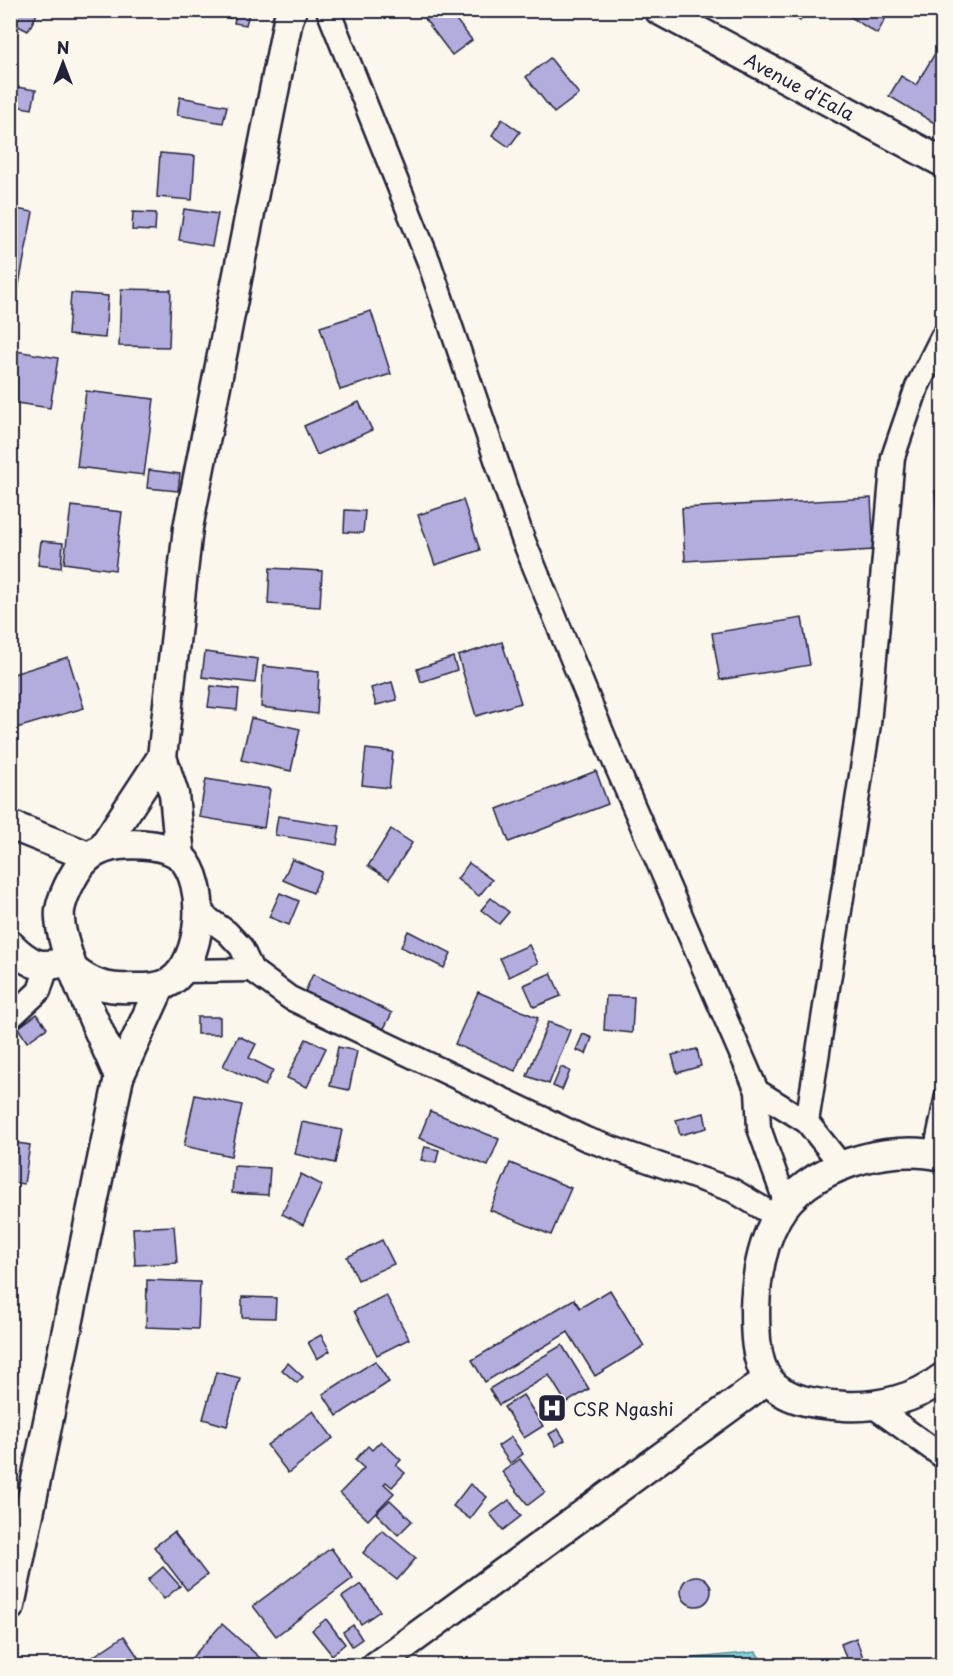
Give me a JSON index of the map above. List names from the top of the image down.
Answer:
{
  "streets": {
    "street": ["Avenue d'Eala"]
  },
  "places": {
    "hospital": ["CSR Ngashi"]
  },
  "north": "top"
}
